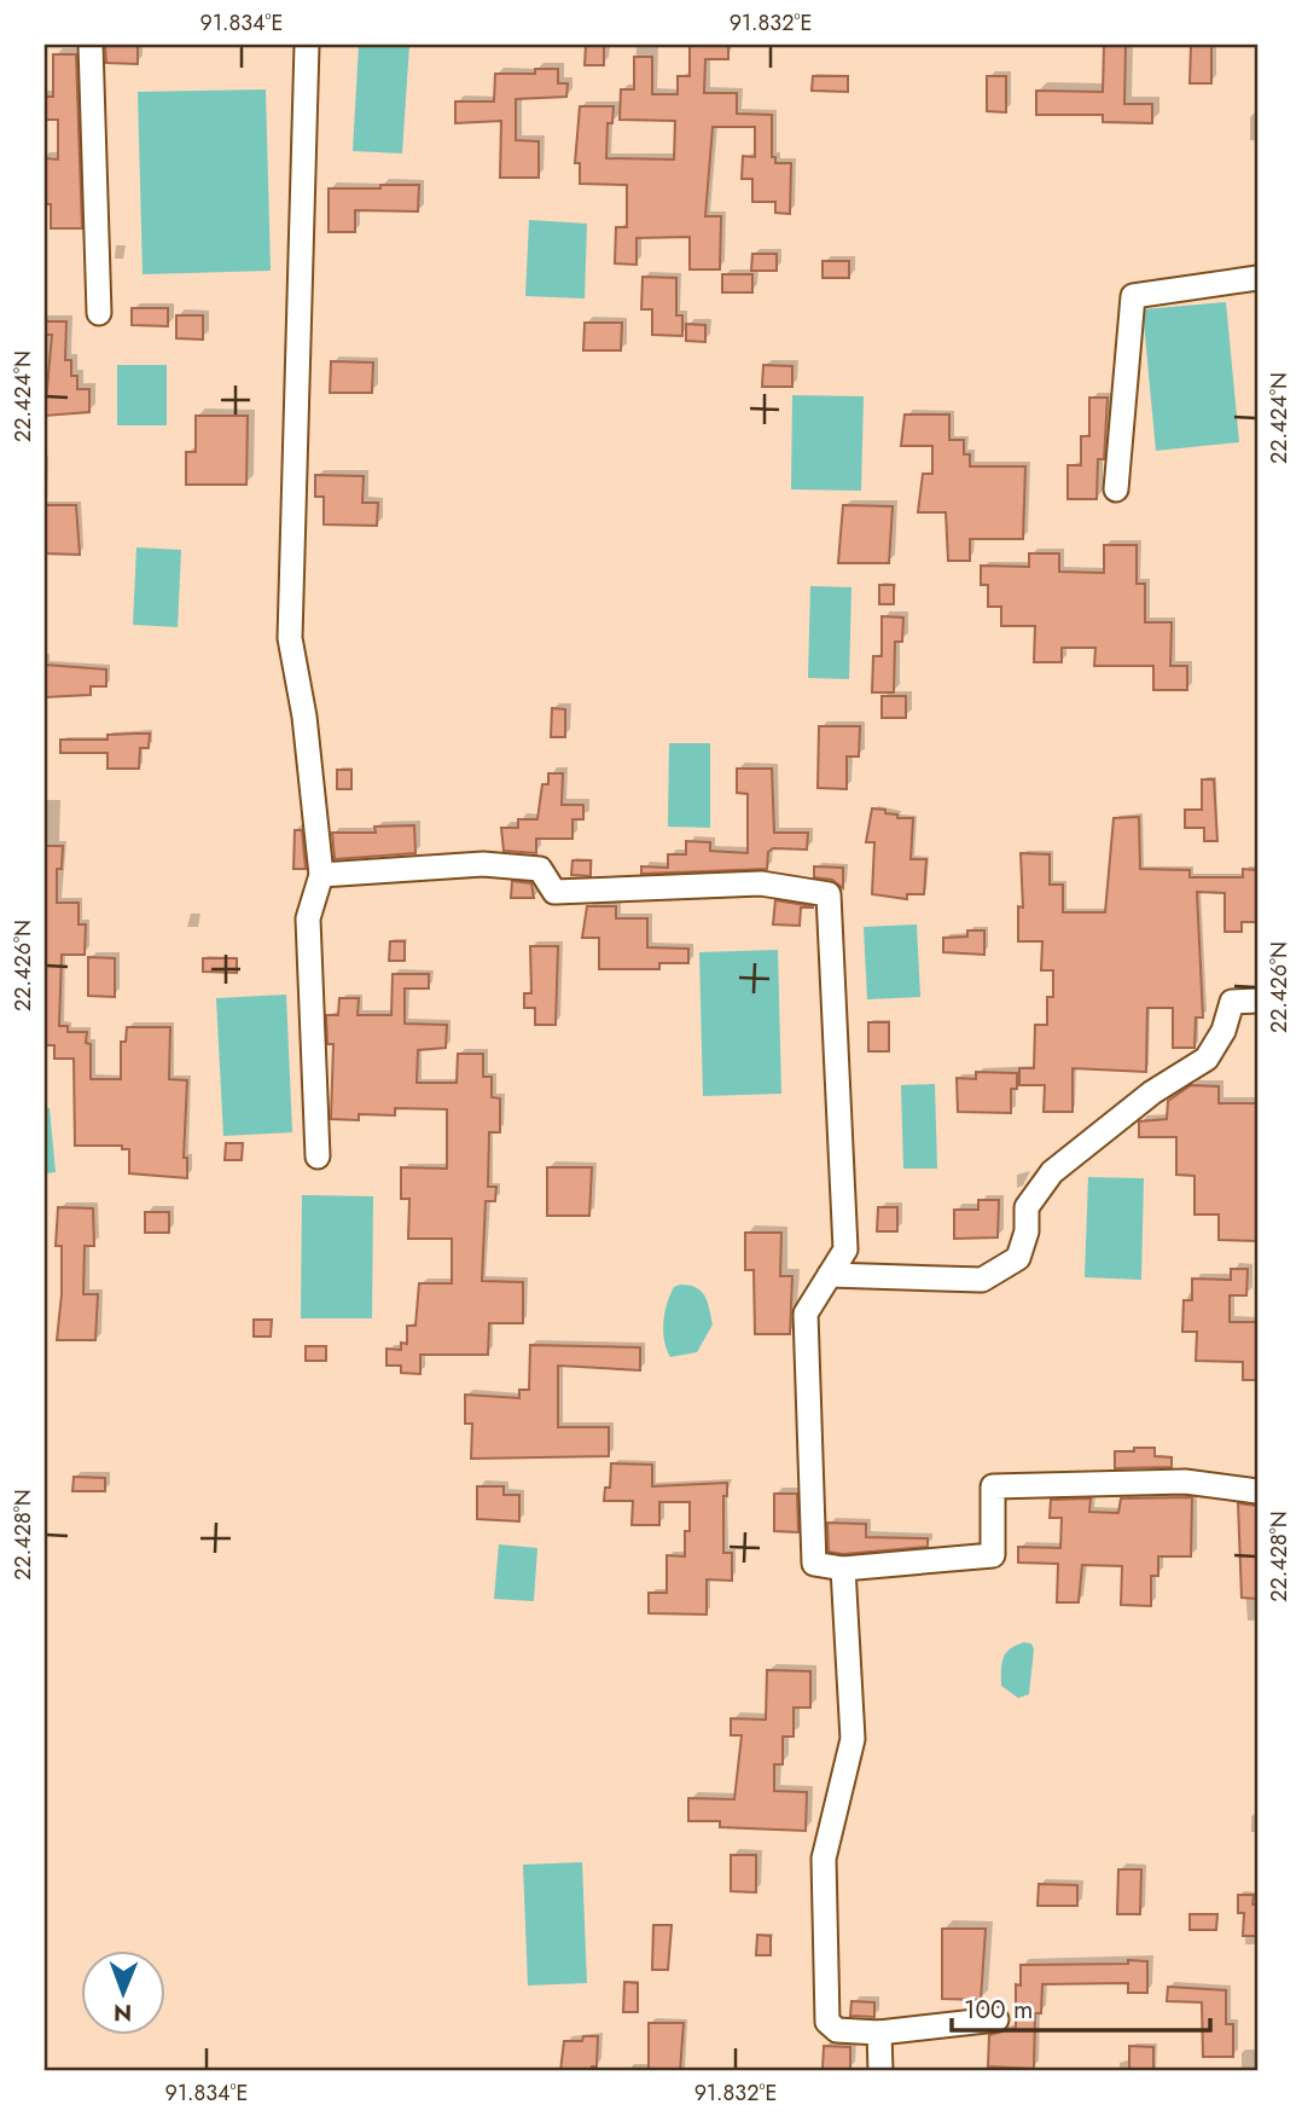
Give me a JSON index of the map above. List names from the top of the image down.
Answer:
{
  "scale_bar": "100 m",
  "north": "bottom",
  "coordinates": [
    "91.834°E",
    "91.832°E",
    "22.424°N",
    "22.426°N",
    "22.428°N"
  ]
}
